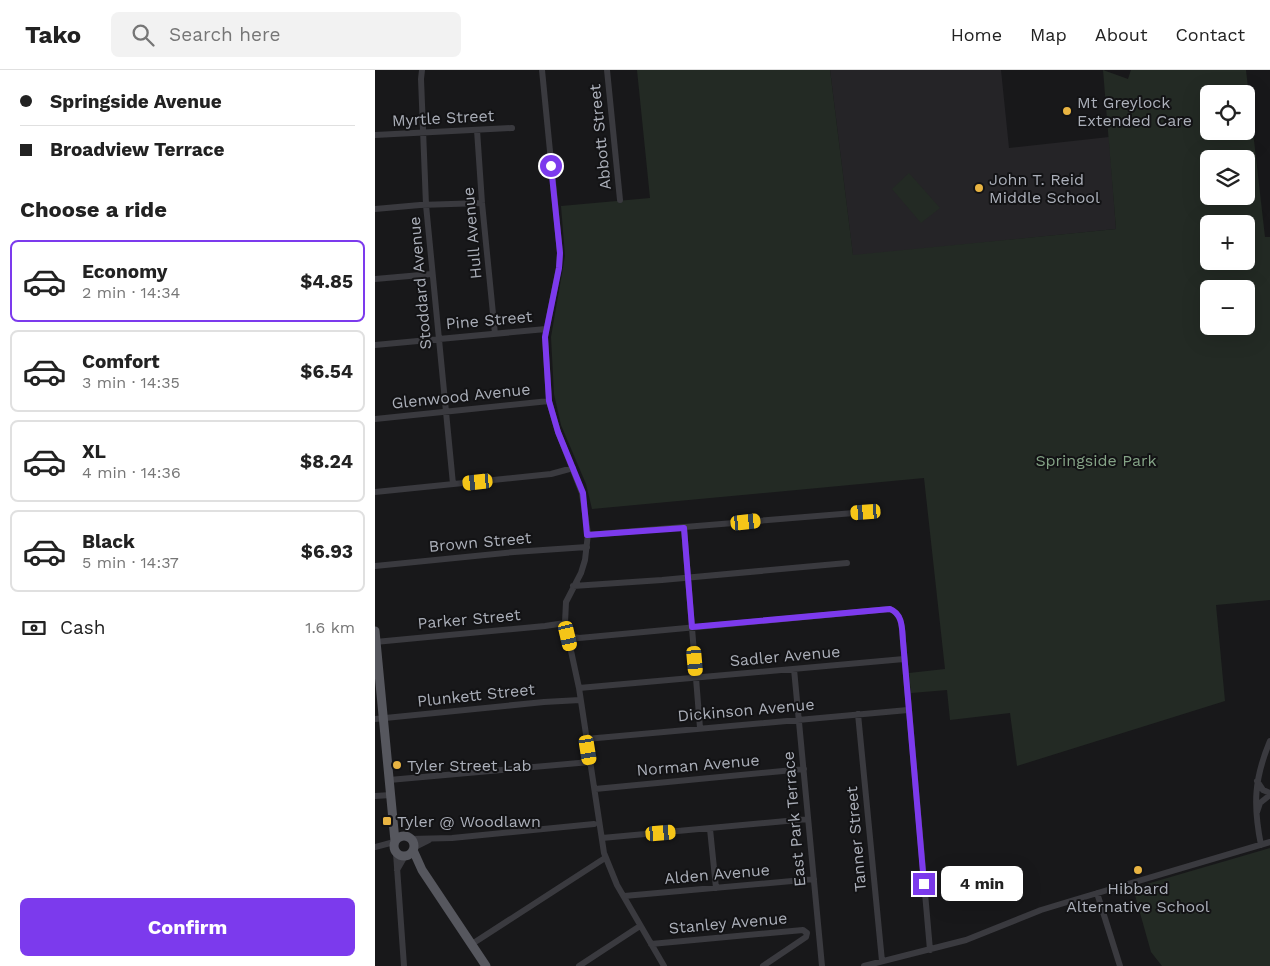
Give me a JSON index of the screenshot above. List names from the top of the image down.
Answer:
{
  "streets": {
    "street": [
      "Myrtle Street",
      "Abbott Street",
      "Hull Avenue",
      "Stoddard Avenue",
      "Pine Street",
      "Glenwood Avenue",
      "Brown Street",
      "Parker Street",
      "Sadler Avenue",
      "Plunkett Street",
      "Dickinson Avenue",
      "Norman Avenue",
      "East Park Terrace",
      "Tanner Street",
      "Alden Avenue",
      "Stanley Avenue"
    ]
  },
  "crossings": [
    ["Myrtle Street", "Hull Avenue"],
    ["Myrtle Street", "Stoddard Avenue"],
    ["Hull Avenue", "Pine Street"],
    ["Stoddard Avenue", "Pine Street"],
    ["Stoddard Avenue", "Glenwood Avenue"],
    ["Sadler Avenue", "East Park Terrace"],
    ["Dickinson Avenue", "East Park Terrace"],
    ["Dickinson Avenue", "Tanner Street"],
    ["Norman Avenue", "East Park Terrace"],
    ["East Park Terrace", "Alden Avenue"]
  ],
  "parks": ["Springside Park"],
  "places": {
    "other": [
      "Mt Greylock Extended Care",
      "John T. Reid Middle School",
      "Tyler Street Lab",
      "Hibbard Alternative School"
    ],
    "transit": ["Tyler @ Woodlawn"]
  },
  "page": {
    "header": "Tako",
    "search": "Search here",
    "nav": [
      "Home",
      "Map",
      "About",
      "Contact"
    ],
    "banner": ["Springside Avenue", "Broadview Terrace"],
    "map_buttons": ["+", "−"],
    "heading": "Choose a ride",
    "list": [
      {
        "name": "Economy",
        "note": "2 min · 14:34",
        "value": "$4.85"
      },
      {
        "name": "Comfort",
        "note": "3 min · 14:35",
        "value": "$6.54"
      },
      {
        "name": "XL",
        "note": "4 min · 14:36",
        "value": "$8.24"
      },
      {
        "name": "Black",
        "note": "5 min · 14:37",
        "value": "$6.93"
      }
    ],
    "pay": ["Cash", "1.6 km"],
    "bubble": "4 min",
    "buttons": "Confirm"
  }
}
